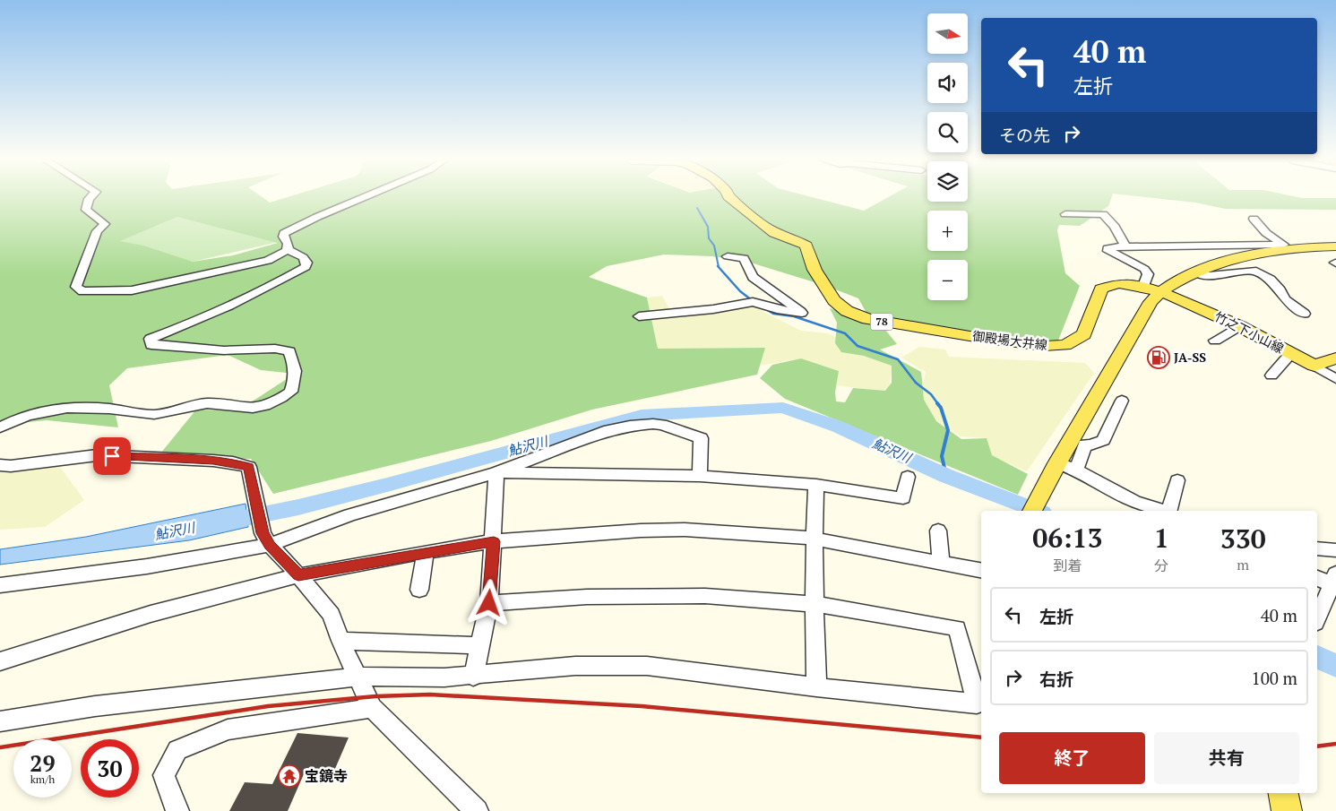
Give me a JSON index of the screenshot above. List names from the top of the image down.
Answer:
{
  "streets": {
    "main road": ["78", "竹之下小山線", "御殿場大井線"]
  },
  "crossings": [
    ["竹之下小山線", "御殿場大井線"]
  ],
  "water": ["鮎沢川"],
  "places": {
    "fuel station": ["JA-SS"],
    "temple": ["宝鏡寺"]
  },
  "north": "right",
  "page": {
    "map_buttons": ["+", "−"],
    "turn": ["40 m", "左折"],
    "then": "その先",
    "eta": [
      "06:13",
      "到着",
      "1",
      "分",
      "330",
      "m"
    ],
    "list": [
      {
        "name": "左折",
        "value": "40 m"
      },
      {
        "name": "右折",
        "value": "100 m"
      }
    ],
    "buttons": ["終了", "共有"],
    "speed": "29 km/h",
    "limit": "30"
  }
}
